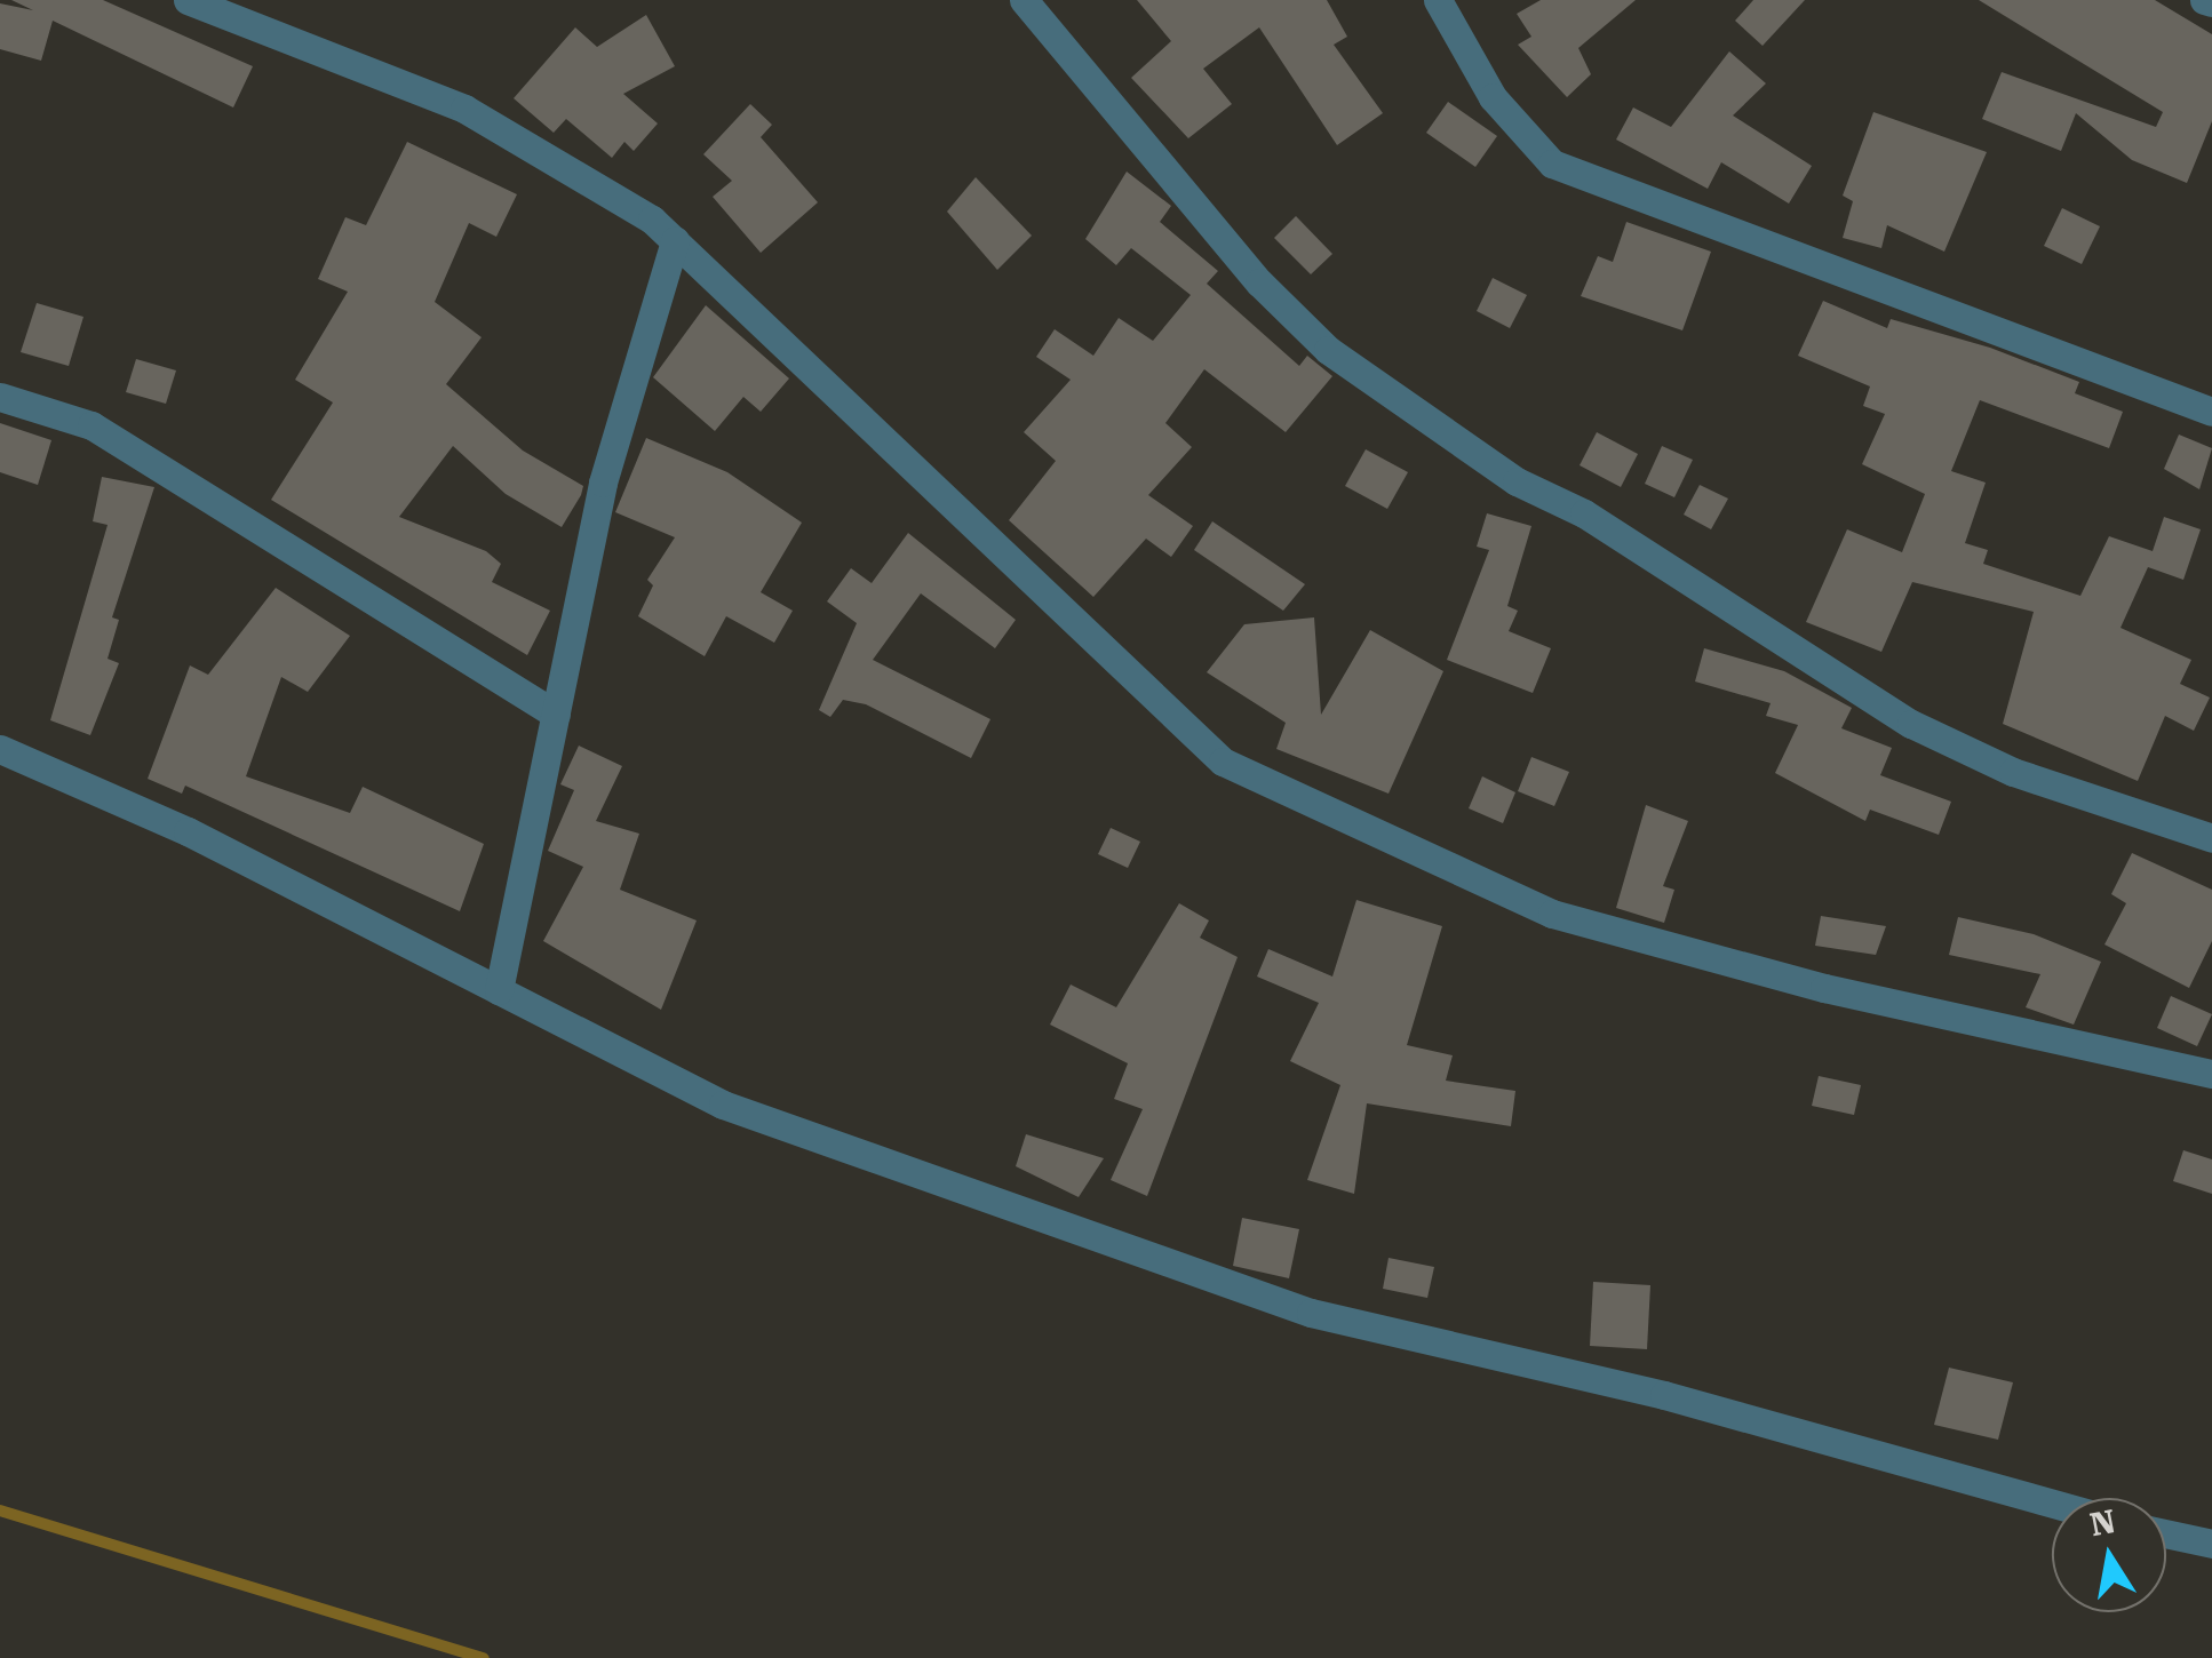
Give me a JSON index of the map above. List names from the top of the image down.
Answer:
{
  "north": "top"
}
